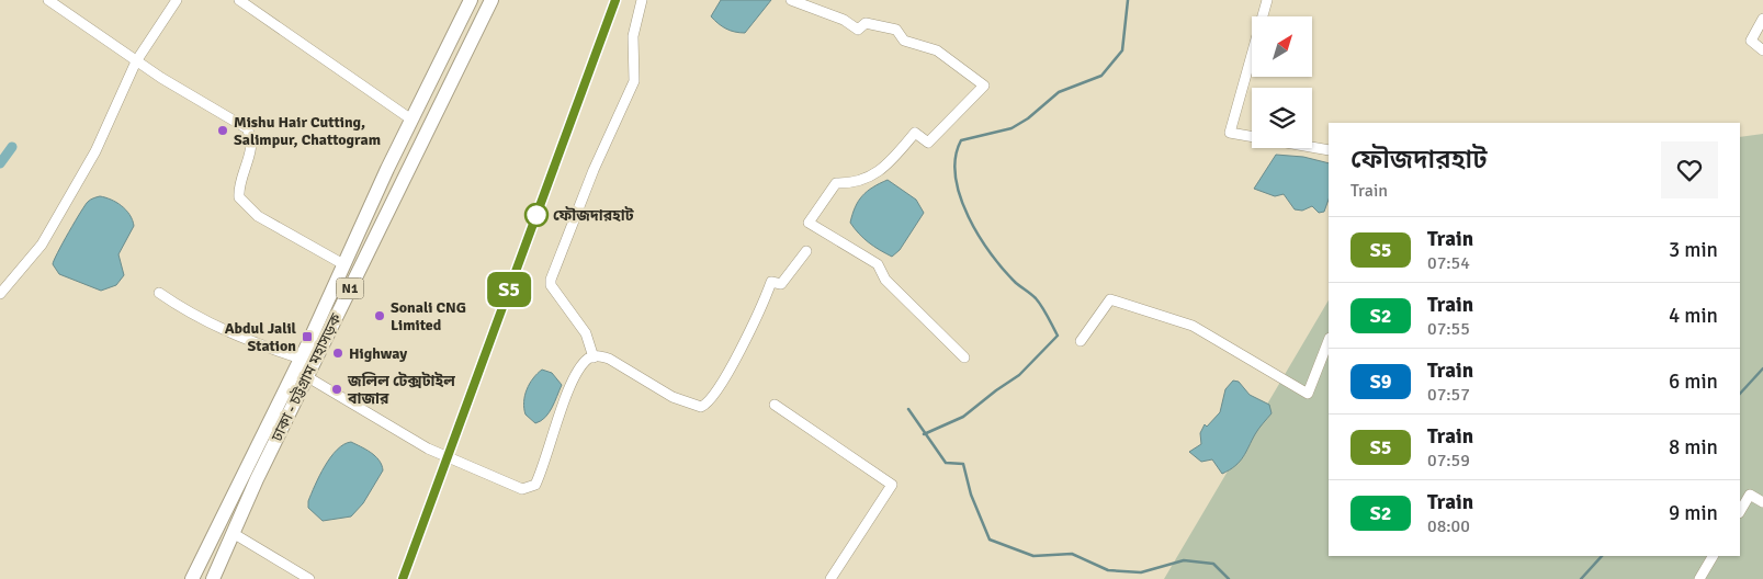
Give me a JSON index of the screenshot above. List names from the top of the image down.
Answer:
{
  "streets": {
    "highway": ["N1", "ঢাকা - চট্টগ্রাম মহাসড়ক"]
  },
  "places": {
    "other": [
      "Mishu Hair Cutting, Salimpur, Chattogram",
      "ফৌজদারহাট",
      "Sonali CNG Limited",
      "Highway",
      "জলিল টেক্সটাইল বাজার"
    ],
    "transit": ["Abdul Jalil Station"]
  },
  "north": "top right",
  "page": {
    "on_map": "S5",
    "heading": ["ফৌজদারহাট", "Train"],
    "list": [
      {
        "mark": "S5",
        "name": "Train",
        "note": "07:54",
        "value": "3 min"
      },
      {
        "mark": "S2",
        "name": "Train",
        "note": "07:55",
        "value": "4 min"
      },
      {
        "mark": "S9",
        "name": "Train",
        "note": "07:57",
        "value": "6 min"
      },
      {
        "mark": "S5",
        "name": "Train",
        "note": "07:59",
        "value": "8 min"
      },
      {
        "mark": "S2",
        "name": "Train",
        "note": "08:00",
        "value": "9 min"
      }
    ]
  }
}
